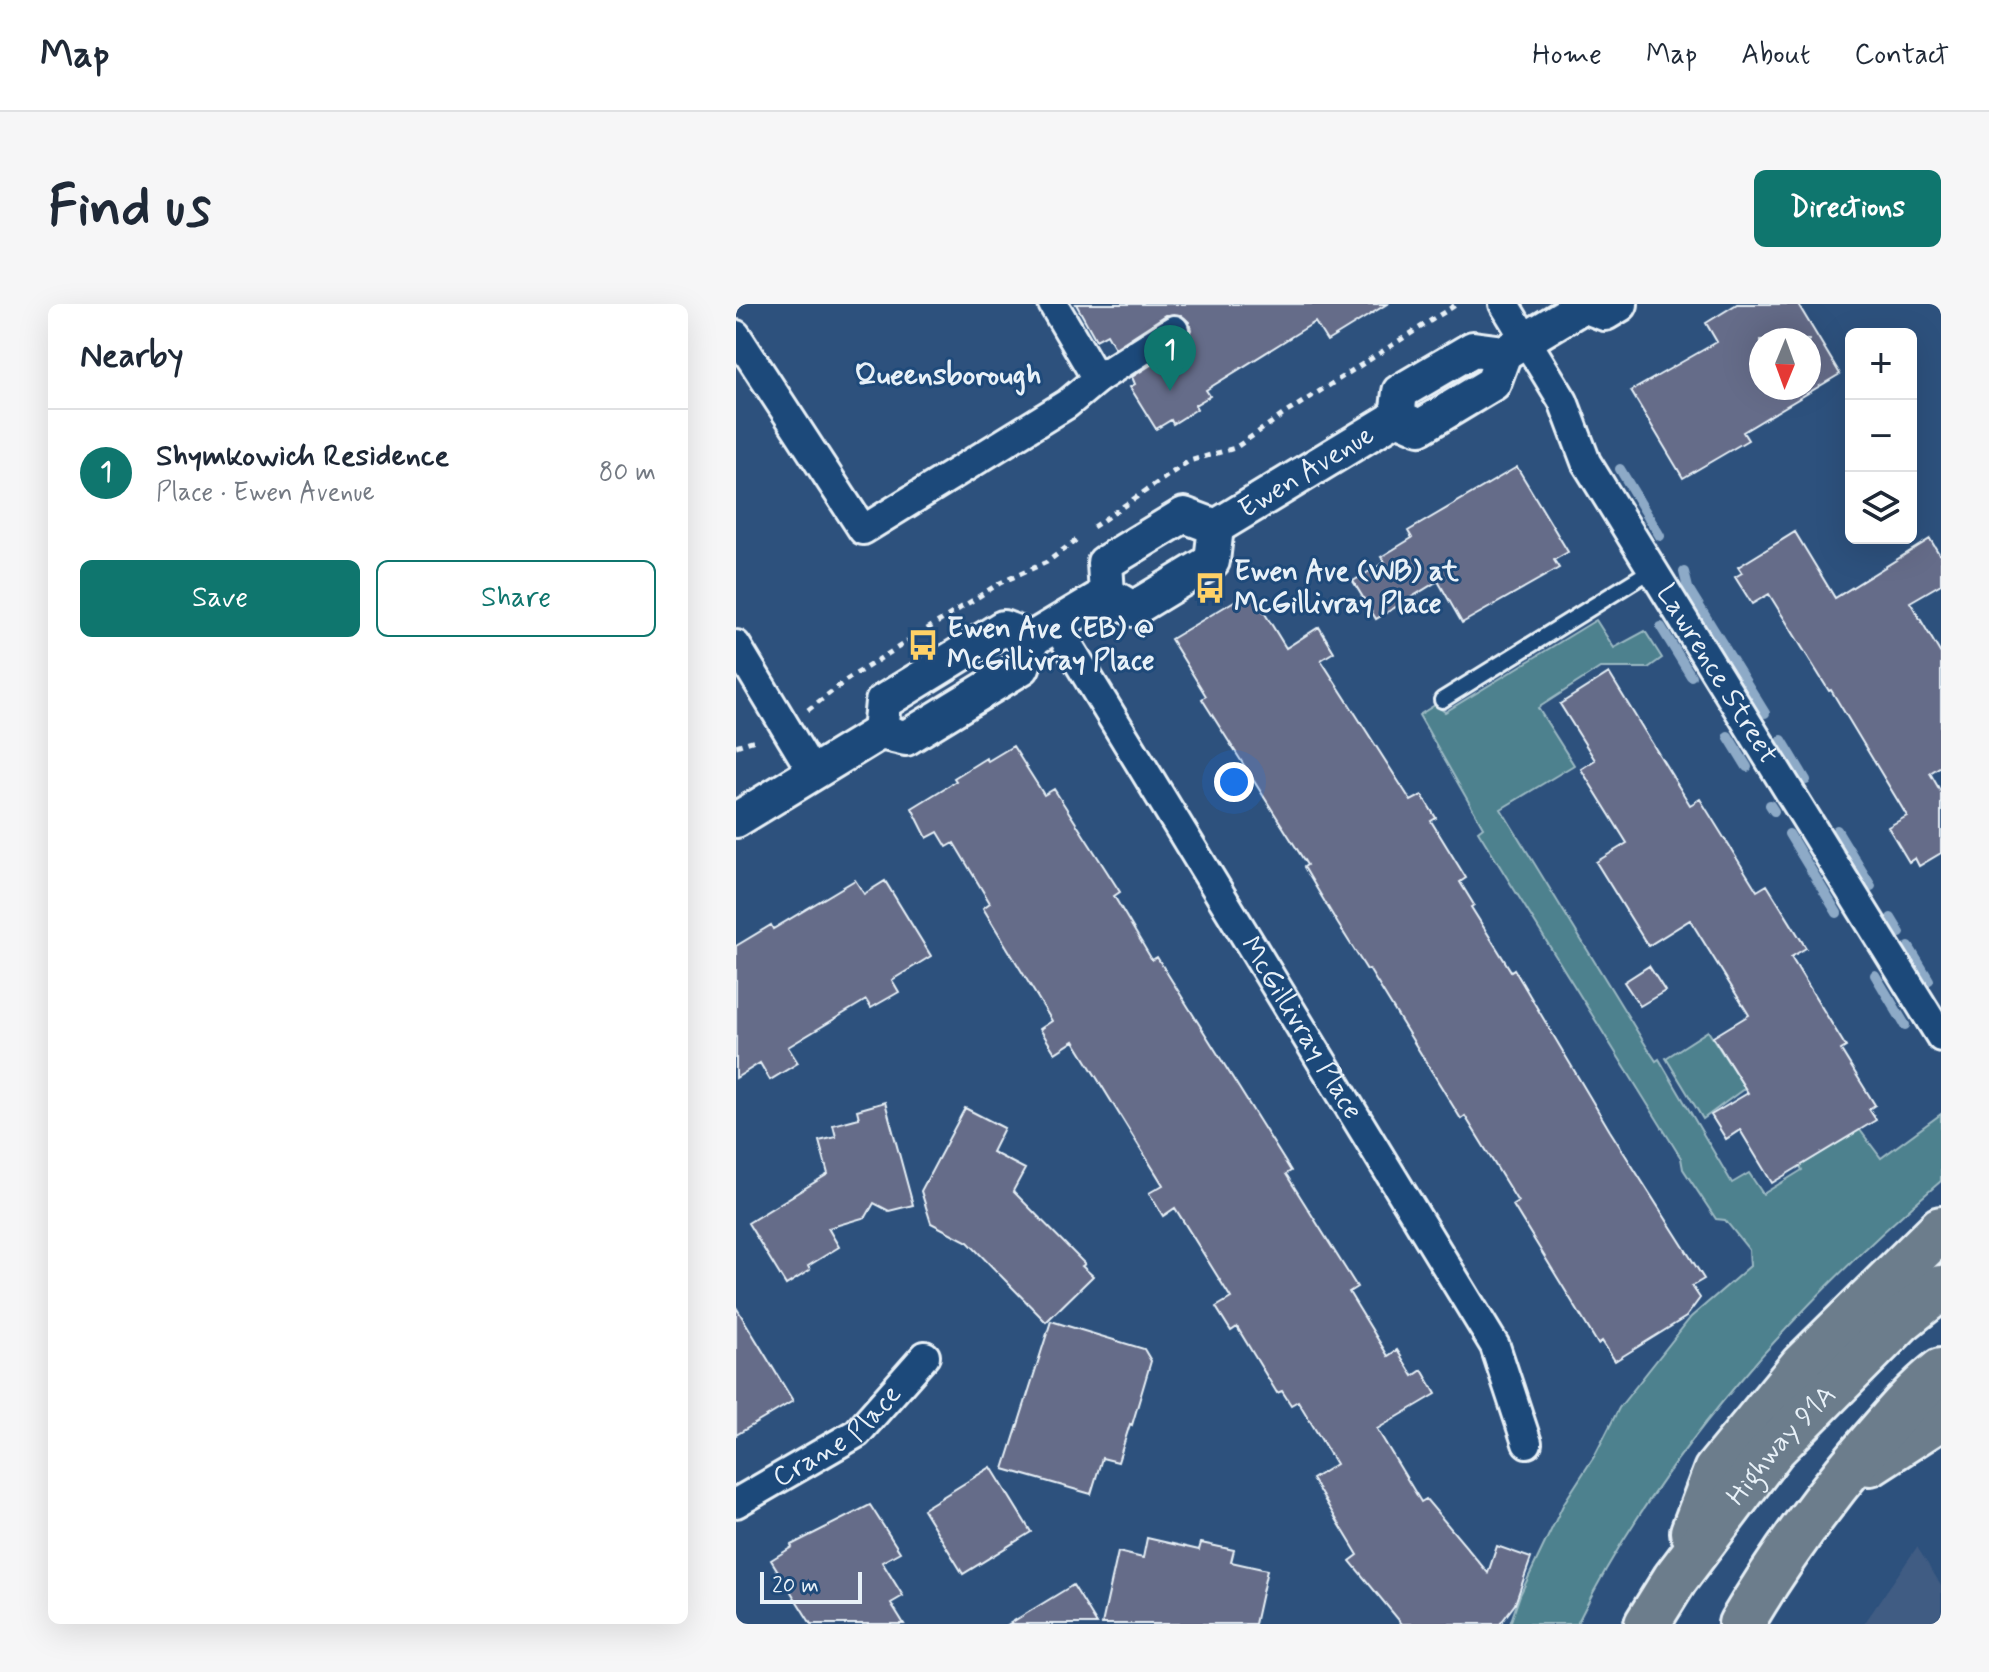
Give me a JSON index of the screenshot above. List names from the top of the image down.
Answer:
{
  "streets": {
    "highway": ["Highway 91A"],
    "street": [
      "Ewen Avenue",
      "Lawrence Street",
      "McGillivray Place",
      "Crane Place"
    ]
  },
  "crossings": [
    ["Ewen Avenue", "Lawrence Street"]
  ],
  "districts": ["Queensborough"],
  "places": {
    "bus stop": ["Ewen Ave (WB) at McGillivray Place", "Ewen Ave (EB) @ McGillivray Place"]
  },
  "scale_bar": "20 m",
  "north": "bottom",
  "page": {
    "header": "Map",
    "nav": [
      "Home",
      "Map",
      "About",
      "Contact"
    ],
    "buttons": [
      "Directions",
      ["Save", "Share"]
    ],
    "title": "Find us",
    "heading": "Nearby",
    "pins": "1",
    "map_buttons": ["+", "−"],
    "list": [
      {
        "mark": "1",
        "name": "Shymkowich Residence",
        "note": "Place · Ewen Avenue",
        "value": "80 m"
      }
    ],
    "scale": "20 m"
  }
}
